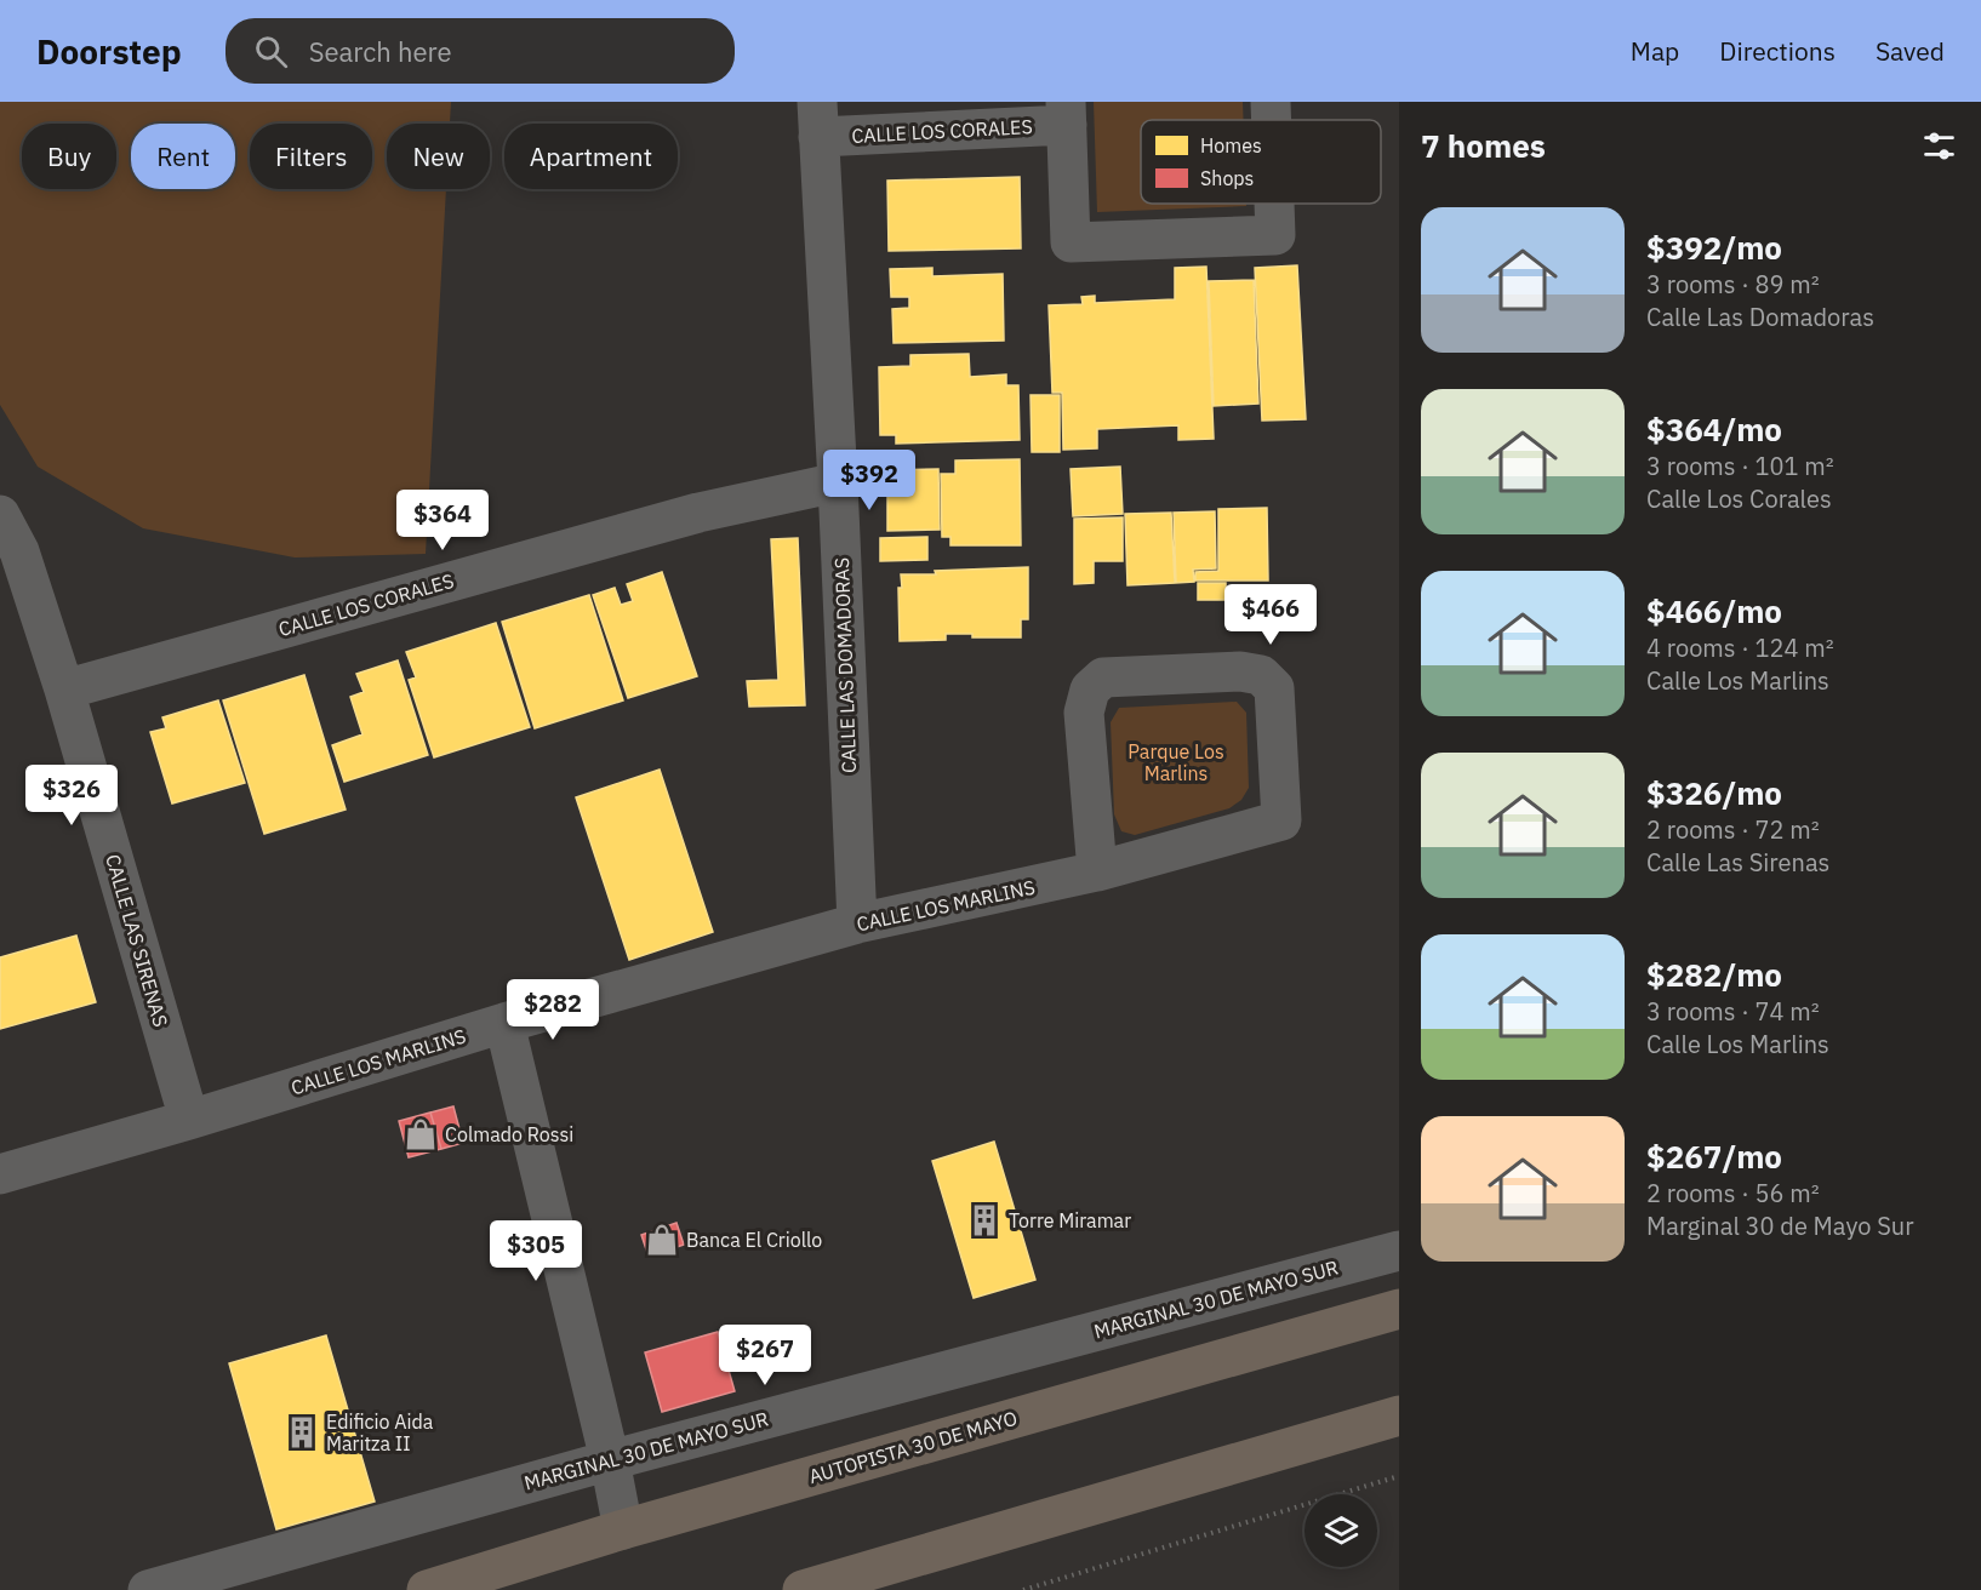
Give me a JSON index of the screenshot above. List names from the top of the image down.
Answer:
{
  "streets": {
    "highway": ["AUTOPISTA 30 DE MAYO"],
    "street": [
      "CALLE LOS CORALES",
      "CALLE LAS DOMADORAS",
      "CALLE LOS MARLINS",
      "CALLE LAS SIRENAS",
      "MARGINAL 30 DE MAYO SUR"
    ]
  },
  "crossings": [
    ["CALLE LOS CORALES", "CALLE LAS DOMADORAS"],
    ["CALLE LOS CORALES", "CALLE LAS SIRENAS"],
    ["CALLE LAS DOMADORAS", "CALLE LOS MARLINS"],
    ["CALLE LOS MARLINS", "CALLE LAS SIRENAS"]
  ],
  "parks": ["Parque Los Marlins"],
  "places": {
    "shop": ["Colmado Rossi", "Banca El Criollo"],
    "building": ["Torre Miramar", "Edificio Aida Maritza II"]
  },
  "legend": ["Homes", "Shops"],
  "page": {
    "header": "Doorstep",
    "search": "Search here",
    "nav": ["Map", "Directions", "Saved"],
    "heading": "7 homes",
    "chip": [
      "Buy",
      "Rent",
      "Filters",
      "New",
      "Apartment"
    ],
    "list": [
      {
        "name": "$392/mo",
        "note": "3 rooms · 89 m² · Calle Las Domadoras"
      },
      {
        "name": "$364/mo",
        "note": "3 rooms · 101 m² · Calle Los Corales"
      },
      {
        "name": "$466/mo",
        "note": "4 rooms · 124 m² · Calle Los Marlins"
      },
      {
        "name": "$326/mo",
        "note": "2 rooms · 72 m² · Calle Las Sirenas"
      },
      {
        "name": "$282/mo",
        "note": "3 rooms · 74 m² · Calle Los Marlins"
      },
      {
        "name": "$267/mo",
        "note": "2 rooms · 56 m² · Marginal 30 de Mayo Sur"
      }
    ],
    "price": [
      "$392",
      "$364",
      "$466",
      "$326",
      "$282",
      "$305",
      "$267"
    ]
  }
}
